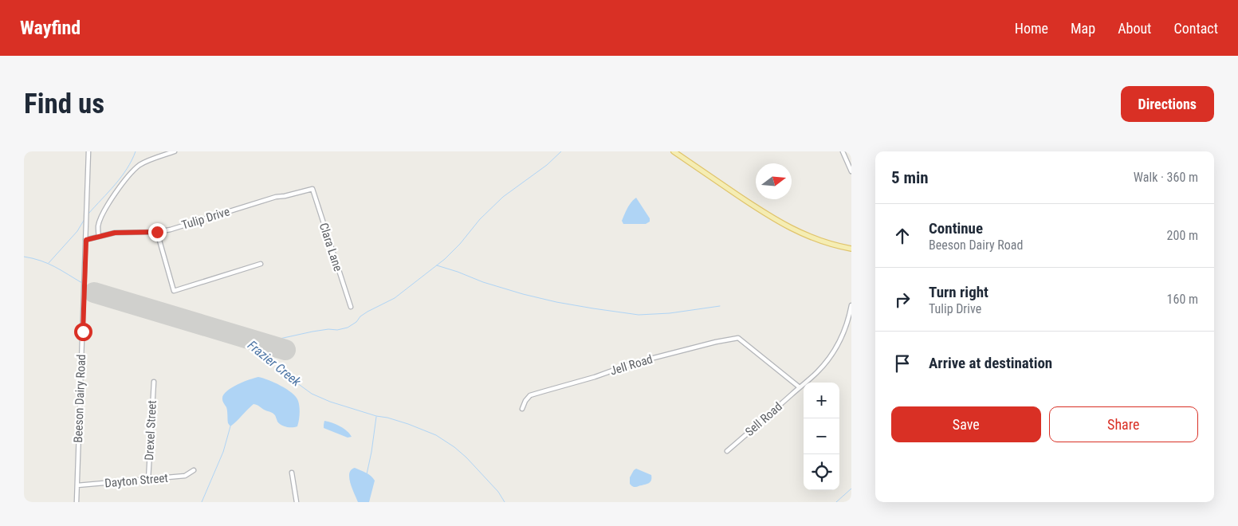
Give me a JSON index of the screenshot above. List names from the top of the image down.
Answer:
{
  "streets": {
    "street": [
      "Tulip Drive",
      "Clara Lane",
      "Jell Road",
      "Beeson Dairy Road",
      "Sell Road",
      "Drexel Street",
      "Dayton Street"
    ]
  },
  "crossings": [
    ["Tulip Drive", "Clara Lane"],
    ["Tulip Drive", "Beeson Dairy Road"],
    ["Jell Road", "Sell Road"],
    ["Beeson Dairy Road", "Dayton Street"],
    ["Drexel Street", "Dayton Street"]
  ],
  "water": ["Frazier Creek"],
  "north": "right",
  "page": {
    "header": "Wayfind",
    "nav": [
      "Home",
      "Map",
      "About",
      "Contact"
    ],
    "buttons": [
      "Directions",
      ["Save", "Share"]
    ],
    "title": "Find us",
    "heading": ["5 min", "Walk · 360 m"],
    "list": [
      ["Continue", "Beeson Dairy Road", "200 m"],
      ["Turn right", "Tulip Drive", "160 m"],
      "Arrive at destination"
    ],
    "map_buttons": ["+", "−"]
  }
}
